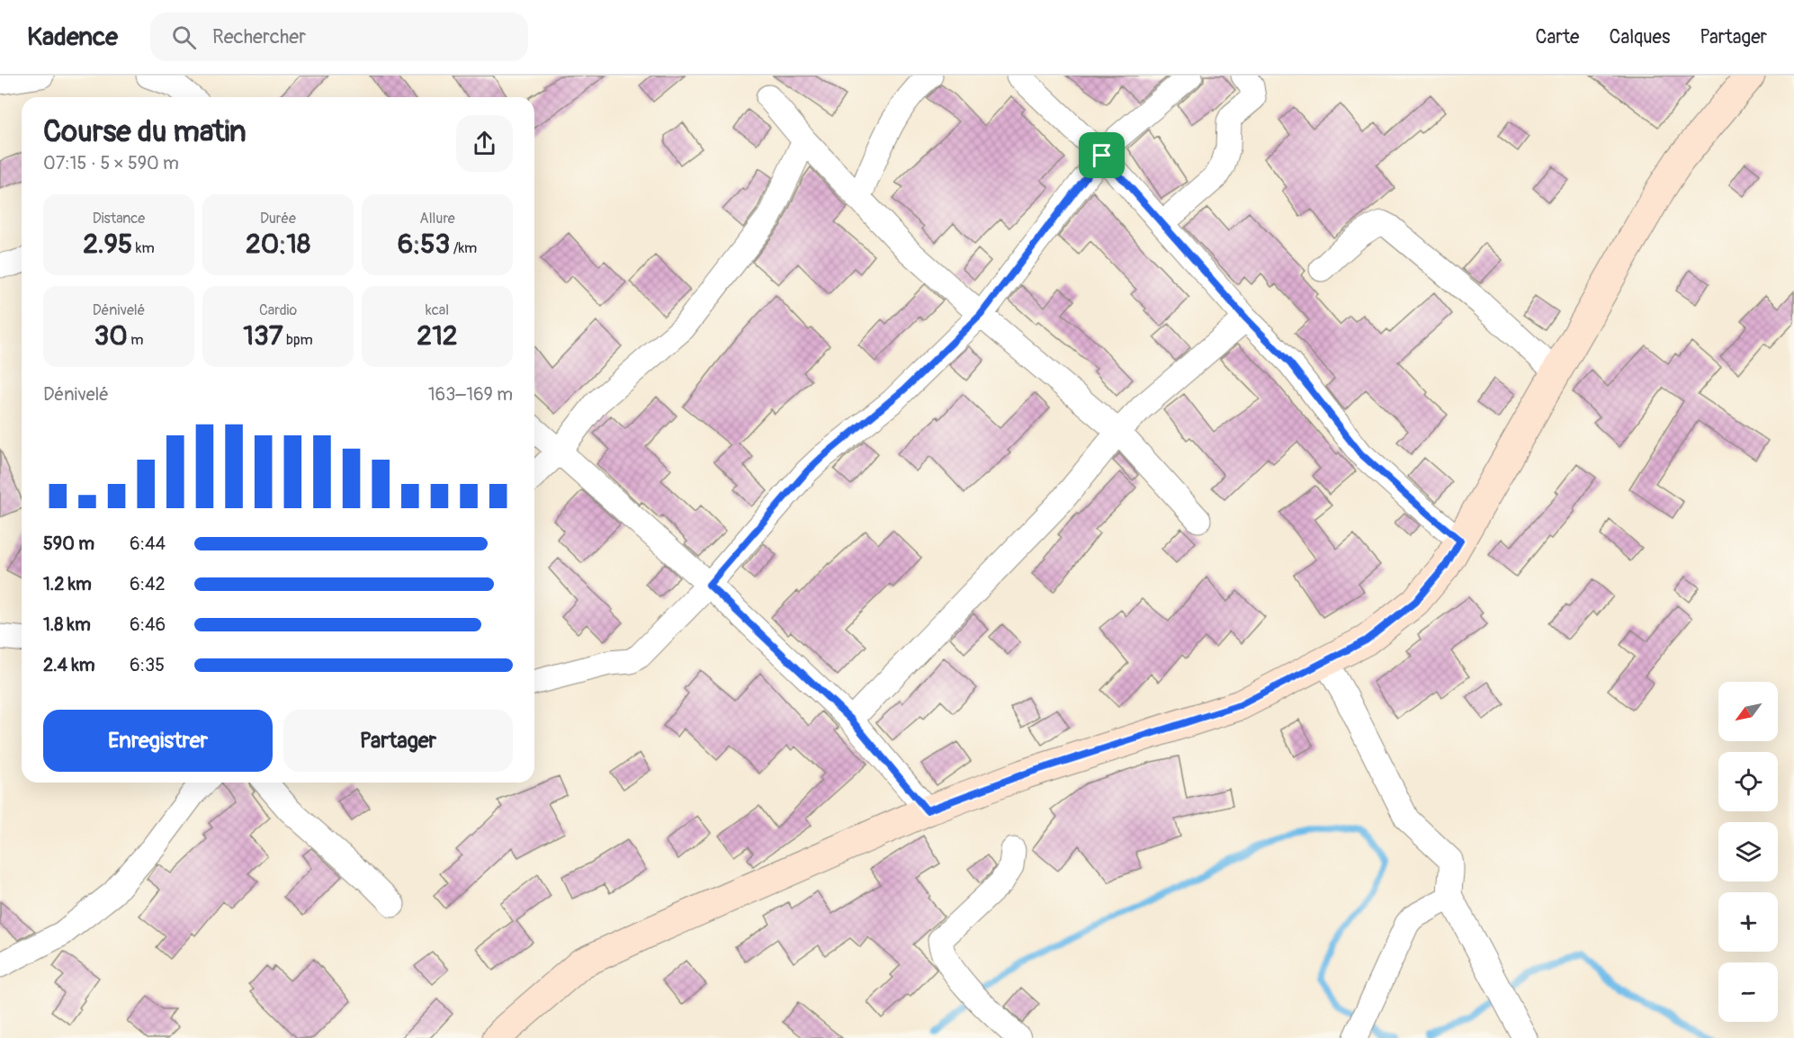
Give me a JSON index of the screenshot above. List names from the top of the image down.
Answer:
{
  "north": "bottom left",
  "page": {
    "header": "Kadence",
    "search": "Rechercher",
    "nav": ["Carte", "Calques", "Partager"],
    "heading": ["Course du matin", "07:15 · 5 × 590 m"],
    "stats": [
      ["Distance", "2.95 km"],
      ["Durée", "20:18"],
      ["Allure", "6:53 /km"],
      ["Dénivelé", "30 m"],
      ["Cardio", "137 bpm"],
      ["kcal", "212"]
    ],
    "chart": ["Dénivelé", "163–169 m"],
    "list": [
      {
        "name": "590 m",
        "note": "6:44"
      },
      {
        "name": "1.2 km",
        "note": "6:42"
      },
      {
        "name": "1.8 km",
        "note": "6:46"
      },
      {
        "name": "2.4 km",
        "note": "6:35"
      }
    ],
    "map_buttons": ["+", "−"],
    "buttons": ["Enregistrer", "Partager"]
  }
}
